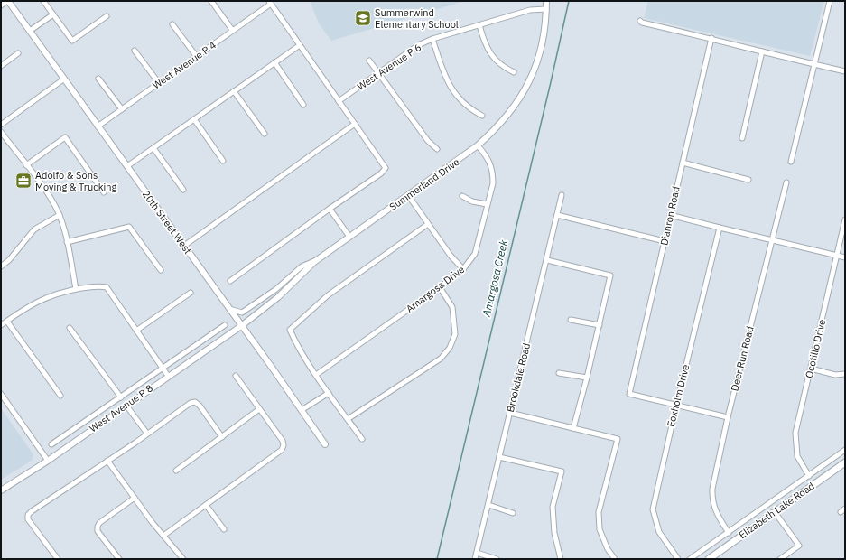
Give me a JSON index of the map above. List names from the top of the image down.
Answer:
{
  "streets": {
    "main road": ["Elizabeth Lake Road"],
    "street": [
      "West Avenue P 4",
      "West Avenue P 6",
      "Summerland Drive",
      "Dianron Road",
      "20th Street West",
      "Amargosa Drive",
      "Ocotillo Drive",
      "Deer Run Road",
      "Brookdale Road",
      "Foxholm Drive",
      "West Avenue P 8"
    ]
  },
  "crossings": [
    ["West Avenue P 4", "20th Street West"],
    ["West Avenue P 6", "Summerland Drive"],
    ["Summerland Drive", "20th Street West"],
    ["Summerland Drive", "Amargosa Drive"],
    ["Summerland Drive", "West Avenue P 8"],
    ["Dianron Road", "Foxholm Drive"],
    ["20th Street West", "West Avenue P 8"]
  ],
  "water": ["Amargosa Creek"],
  "places": {
    "school or university": ["Summerwind Elementary School"],
    "office": ["Adolfo & Sons Moving & Trucking"]
  }
}
